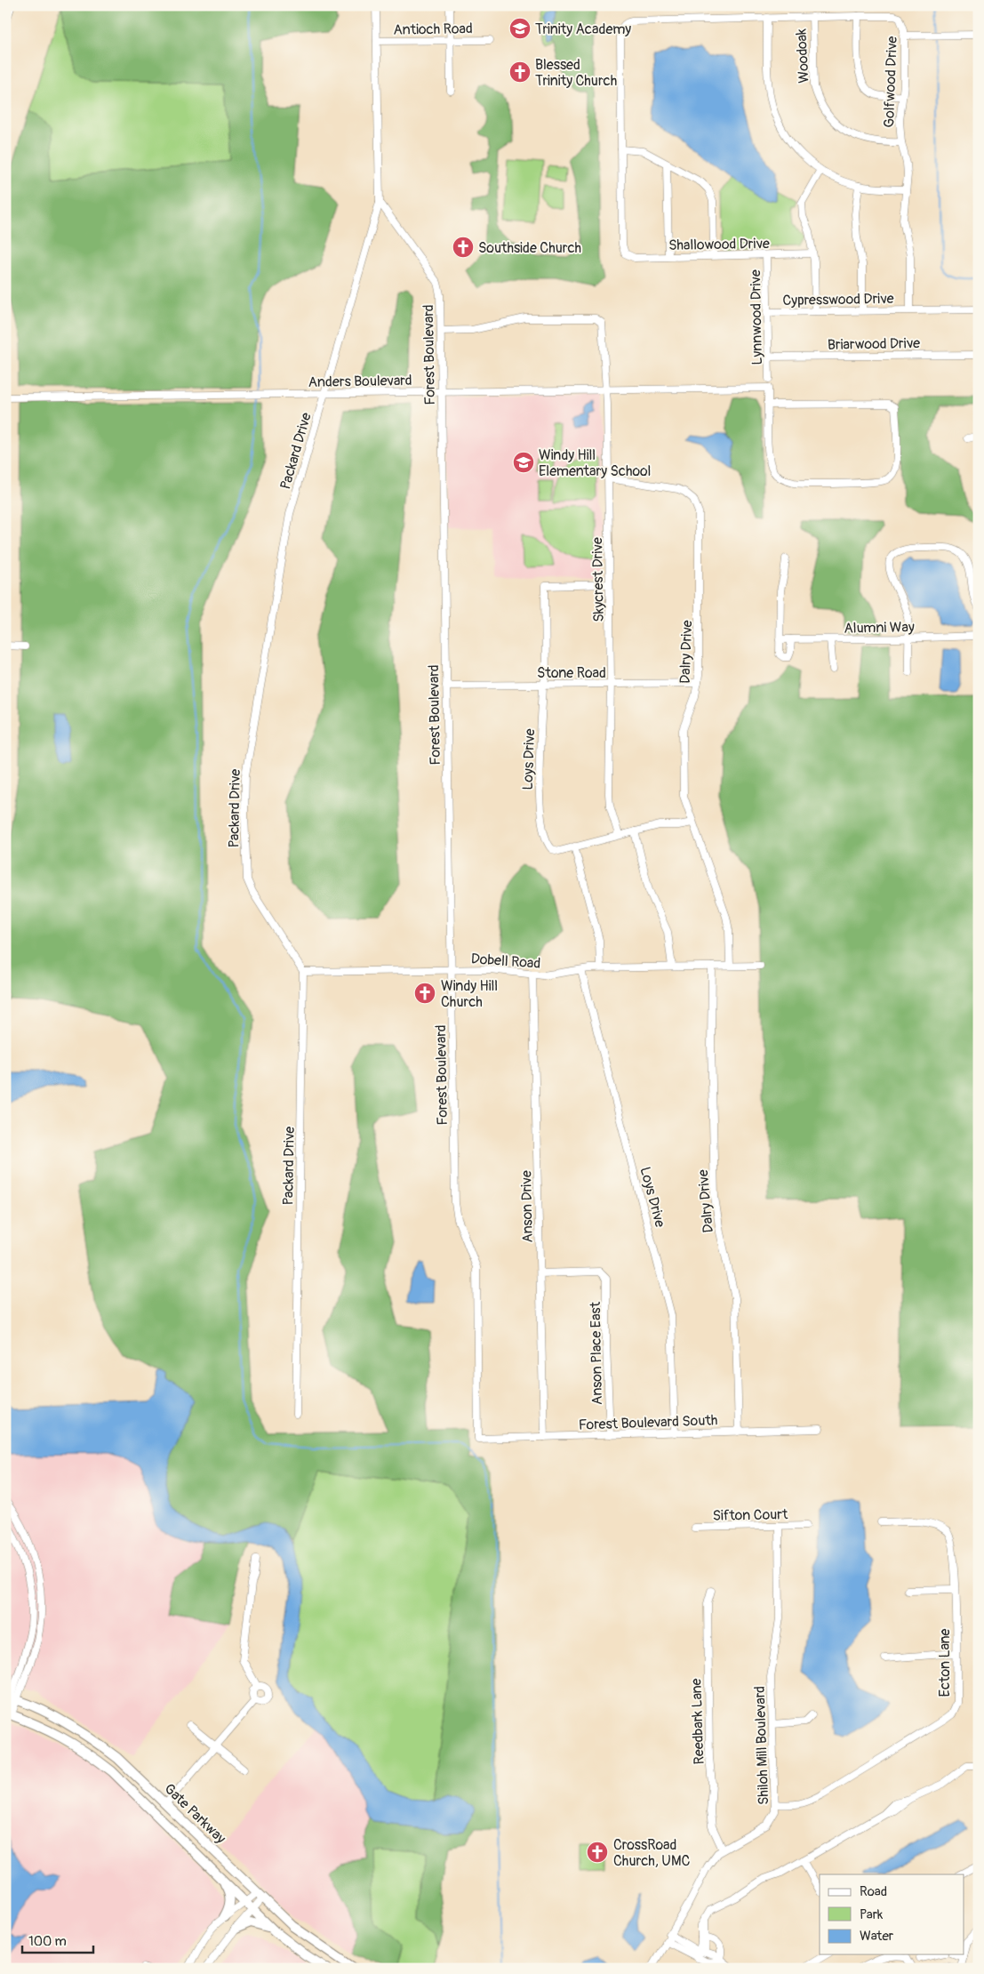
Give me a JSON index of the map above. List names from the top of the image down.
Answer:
{
  "streets": {
    "main road": ["Gate Parkway"],
    "street": [
      "Antioch Road",
      "Woodoak",
      "Golfwood Drive",
      "Shallowood Drive",
      "Cypresswood Drive",
      "Lynnwood Drive",
      "Briarwood Drive",
      "Forest Boulevard",
      "Anders Boulevard",
      "Packard Drive",
      "Skycrest Drive",
      "Alumni Way",
      "Dalry Drive",
      "Stone Road",
      "Loys Drive",
      "Dobell Road",
      "Anson Drive",
      "Anson Place East",
      "Forest Boulevard South",
      "Sifton Court",
      "Ecton Lane",
      "Reedbark Lane",
      "Shiloh Mill Boulevard"
    ]
  },
  "crossings": [
    ["Woodoak", "Golfwood Drive"],
    ["Golfwood Drive", "Shallowood Drive"],
    ["Golfwood Drive", "Cypresswood Drive"],
    ["Shallowood Drive", "Lynnwood Drive"],
    ["Cypresswood Drive", "Lynnwood Drive"],
    ["Lynnwood Drive", "Briarwood Drive"],
    ["Forest Boulevard", "Anders Boulevard"],
    ["Forest Boulevard", "Packard Drive"],
    ["Forest Boulevard", "Skycrest Drive"],
    ["Forest Boulevard", "Stone Road"],
    ["Forest Boulevard", "Dobell Road"],
    ["Forest Boulevard", "Forest Boulevard South"],
    ["Anders Boulevard", "Packard Drive"],
    ["Anders Boulevard", "Skycrest Drive"],
    ["Packard Drive", "Dobell Road"],
    ["Skycrest Drive", "Dalry Drive"],
    ["Skycrest Drive", "Stone Road"],
    ["Skycrest Drive", "Loys Drive"],
    ["Dalry Drive", "Stone Road"],
    ["Dalry Drive", "Dobell Road"],
    ["Dalry Drive", "Forest Boulevard South"],
    ["Stone Road", "Loys Drive"],
    ["Loys Drive", "Dobell Road"],
    ["Loys Drive", "Forest Boulevard South"],
    ["Dobell Road", "Anson Drive"],
    ["Anson Drive", "Anson Place East"],
    ["Anson Drive", "Forest Boulevard South"],
    ["Anson Place East", "Forest Boulevard South"],
    ["Sifton Court", "Shiloh Mill Boulevard"],
    ["Ecton Lane", "Shiloh Mill Boulevard"],
    ["Reedbark Lane", "Shiloh Mill Boulevard"]
  ],
  "places": {
    "school or university": ["Trinity Academy", "Windy Hill Elementary School"],
    "church": [
      "Blessed Trinity Church",
      "Southside Church",
      "Windy Hill Church",
      "CrossRoad Church, UMC"
    ]
  },
  "legend": ["Road", "Park", "Water"],
  "scale_bar": "100 m"
}
